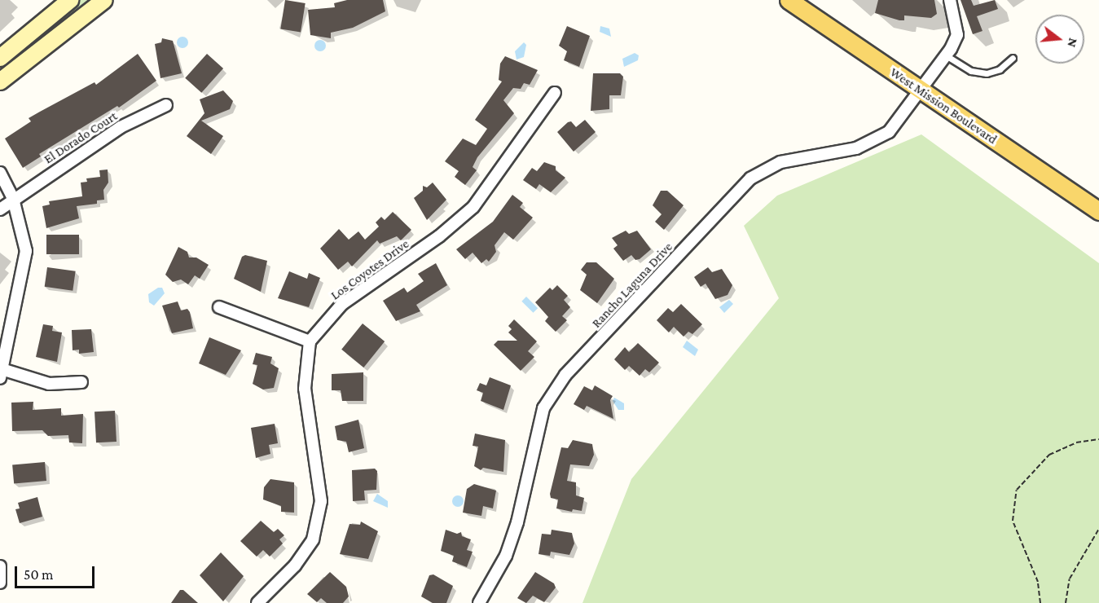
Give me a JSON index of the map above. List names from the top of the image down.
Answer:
{
  "streets": {
    "main road": ["West Mission Boulevard"],
    "street": ["El Dorado Court", "Los Coyotes Drive", "Rancho Laguna Drive"]
  },
  "crossings": [
    ["West Mission Boulevard", "Rancho Laguna Drive"]
  ],
  "scale_bar": "50 m",
  "north": "right"
}
